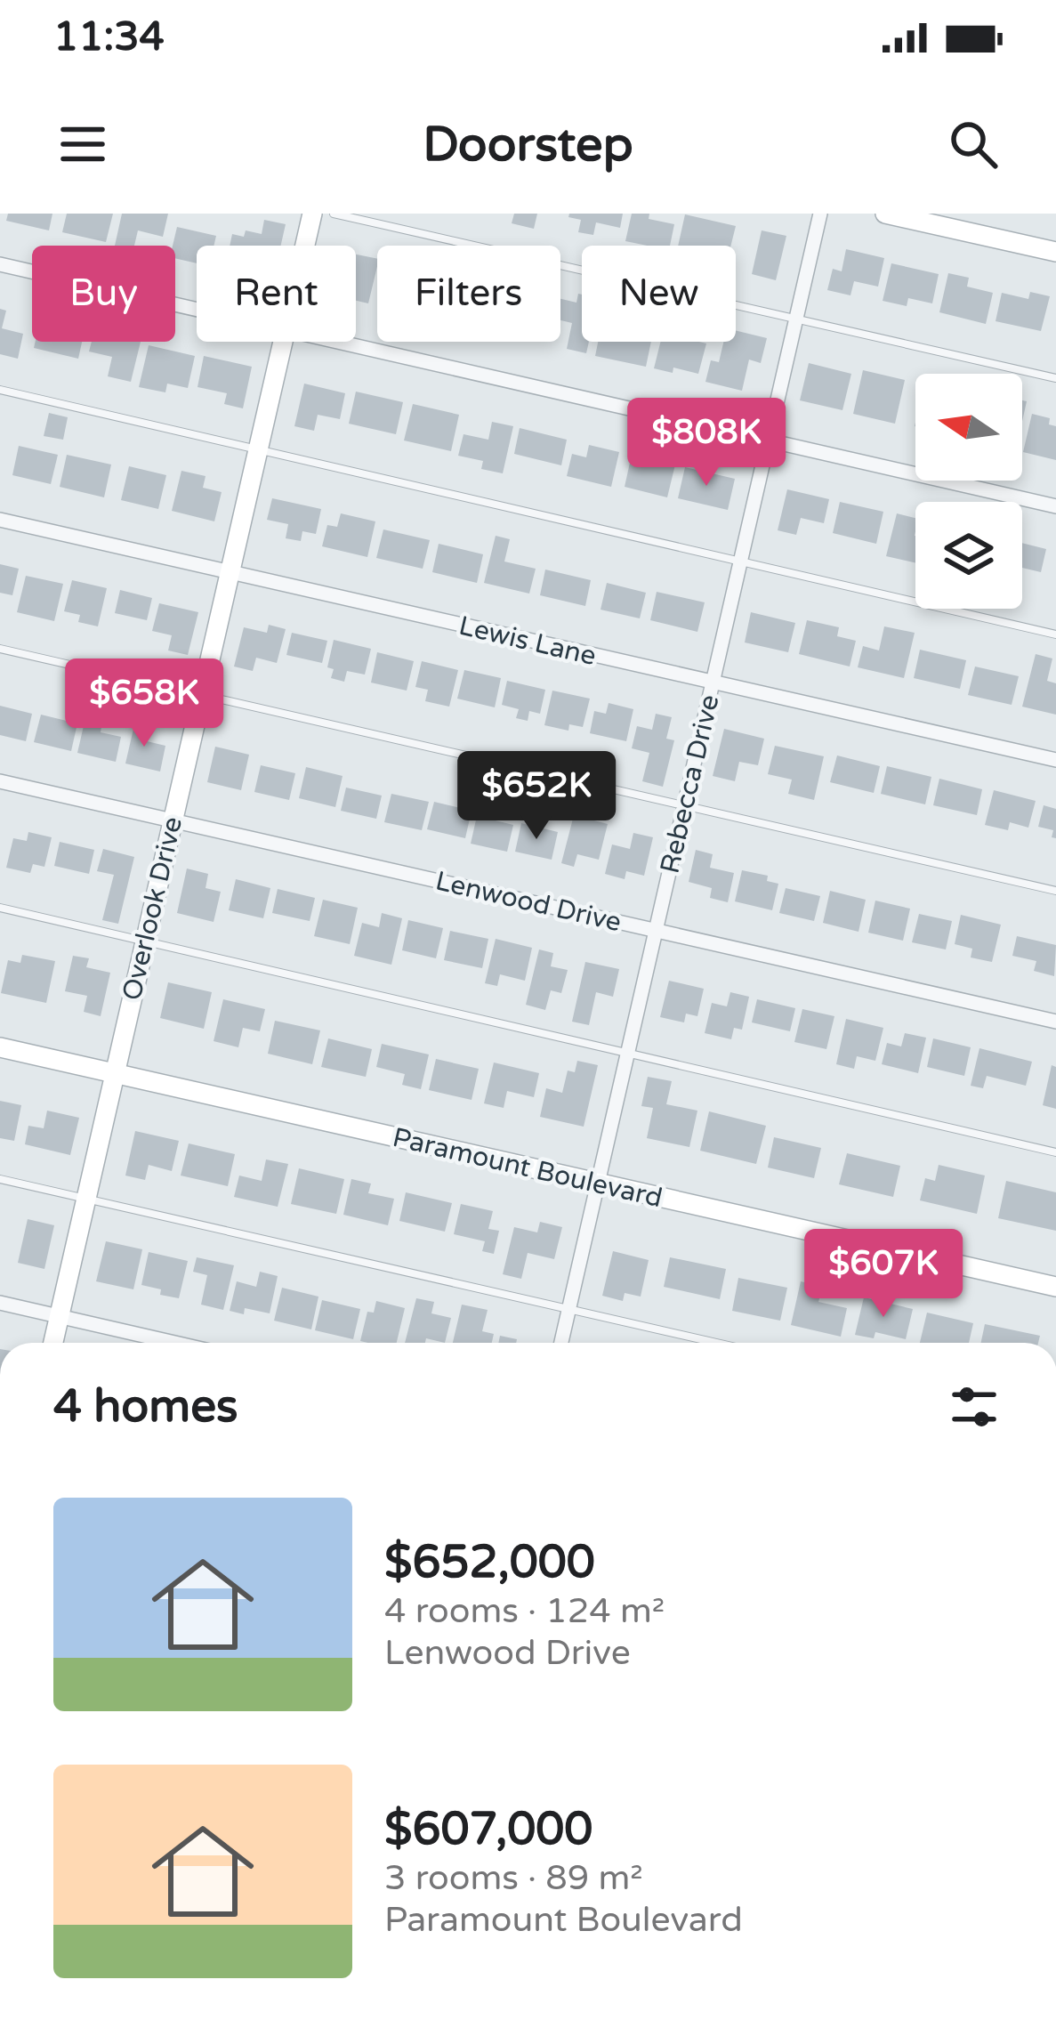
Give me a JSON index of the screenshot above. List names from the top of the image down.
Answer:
{
  "streets": {
    "street": [
      "Lewis Lane",
      "Rebecca Drive",
      "Lenwood Drive",
      "Overlook Drive",
      "Paramount Boulevard"
    ]
  },
  "crossings": [
    ["Lewis Lane", "Rebecca Drive"],
    ["Lewis Lane", "Overlook Drive"],
    ["Rebecca Drive", "Lenwood Drive"],
    ["Rebecca Drive", "Paramount Boulevard"],
    ["Lenwood Drive", "Overlook Drive"],
    ["Overlook Drive", "Paramount Boulevard"]
  ],
  "north": "left",
  "page": {
    "status": "11:34",
    "header": "Doorstep",
    "chip": [
      "Buy",
      "Rent",
      "Filters",
      "New"
    ],
    "price": [
      "$808K",
      "$658K",
      "$652K",
      "$607K"
    ],
    "heading": "4 homes",
    "list": [
      {
        "name": "$652,000",
        "note": "4 rooms · 124 m² · Lenwood Drive"
      },
      {
        "name": "$607,000",
        "note": "3 rooms · 89 m² · Paramount Boulevard"
      }
    ]
  }
}
